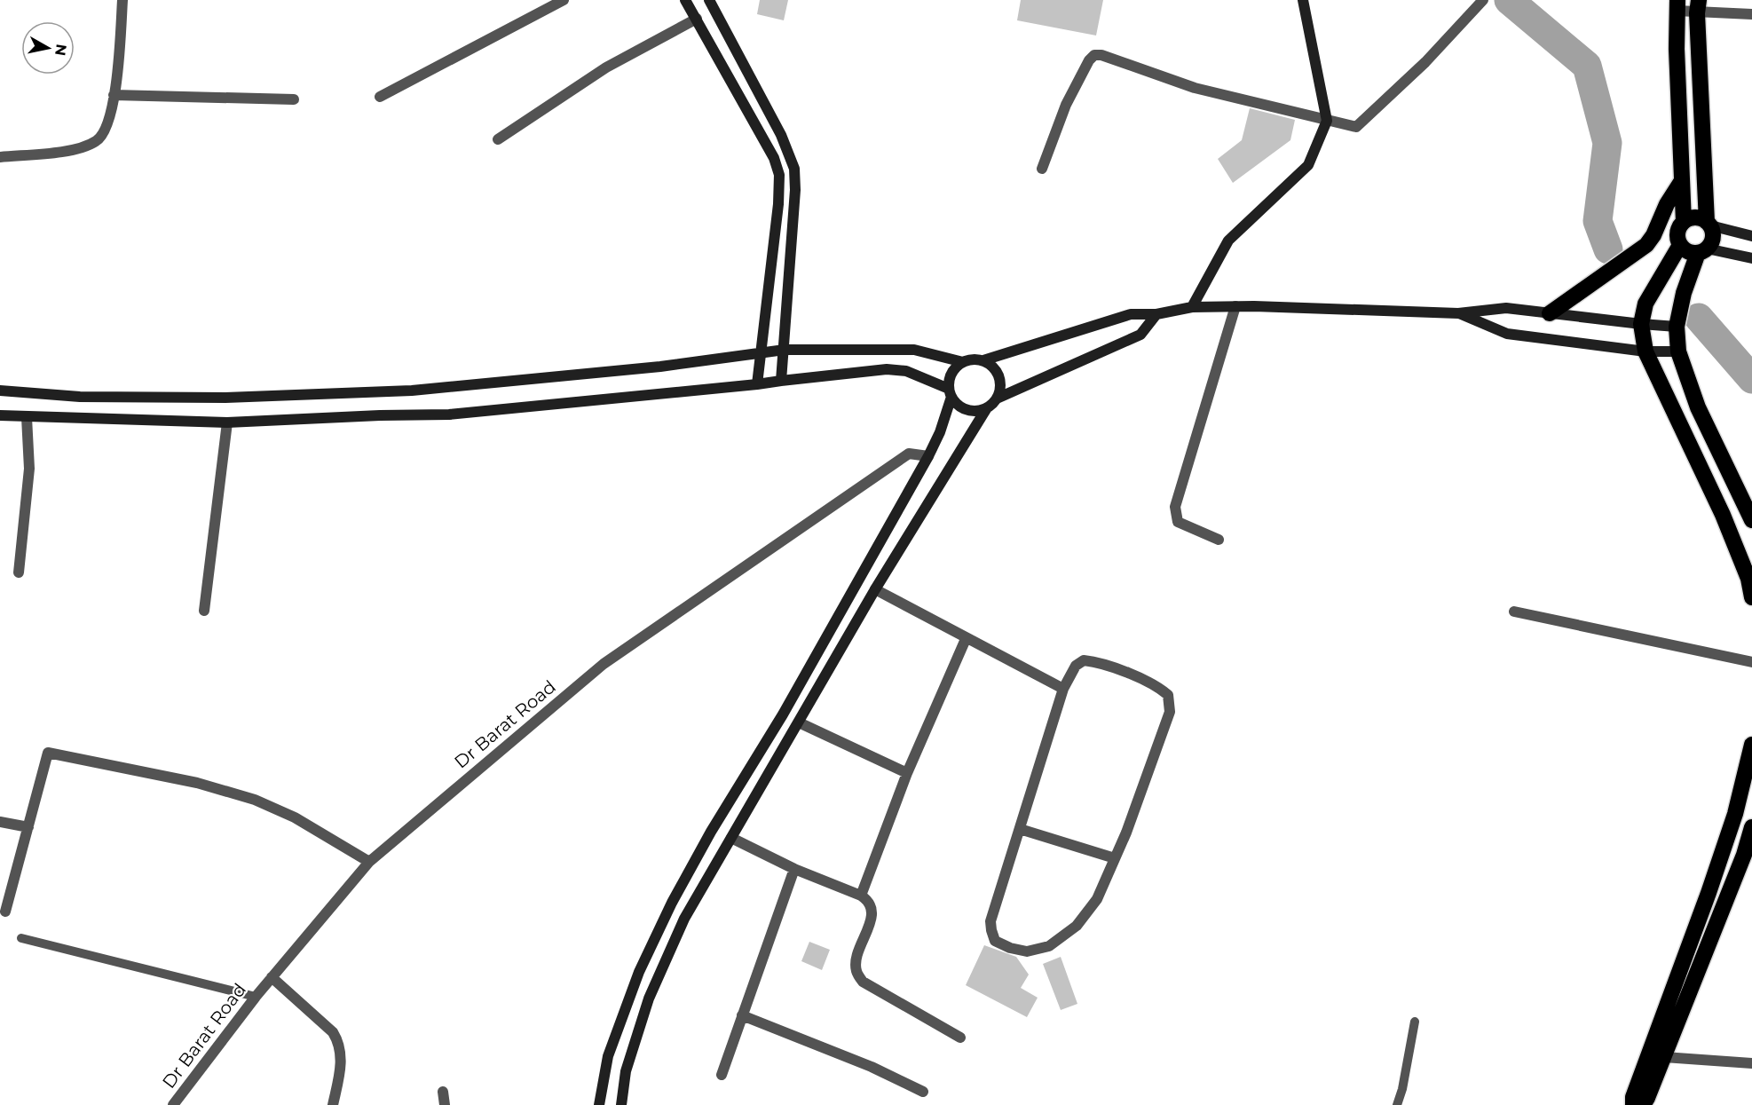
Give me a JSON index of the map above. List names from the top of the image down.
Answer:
{
  "streets": {
    "street": ["Dr Barat Road"]
  },
  "north": "right"
}
